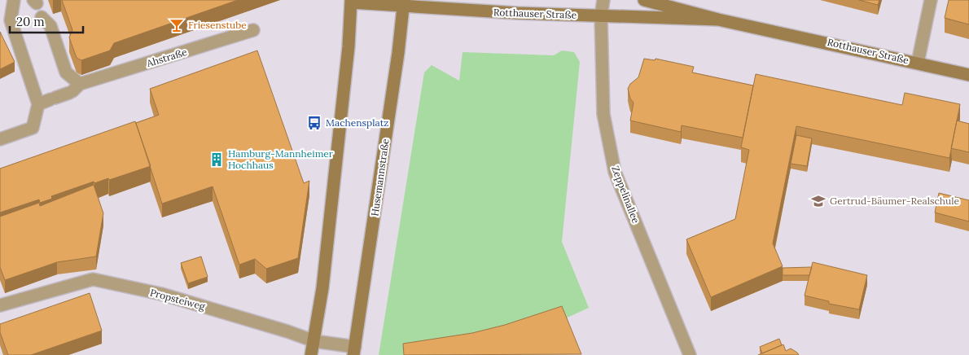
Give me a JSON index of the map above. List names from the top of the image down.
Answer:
{
  "streets": {
    "main road": ["Rotthauser Straße", "Husemannstraße"],
    "street": ["Ahstraße", "Zeppelinallee", "Propsteiweg"]
  },
  "crossings": [
    ["Rotthauser Straße", "Husemannstraße"],
    ["Rotthauser Straße", "Zeppelinallee"],
    ["Husemannstraße", "Propsteiweg"]
  ],
  "places": {
    "bar": ["Friesenstube"],
    "bus stop": ["Machensplatz"],
    "building": ["Hamburg-Mannheimer Hochhaus"],
    "school or university": ["Gertrud-Bäumer-Realschule"]
  },
  "scale_bar": "20 m"
}
